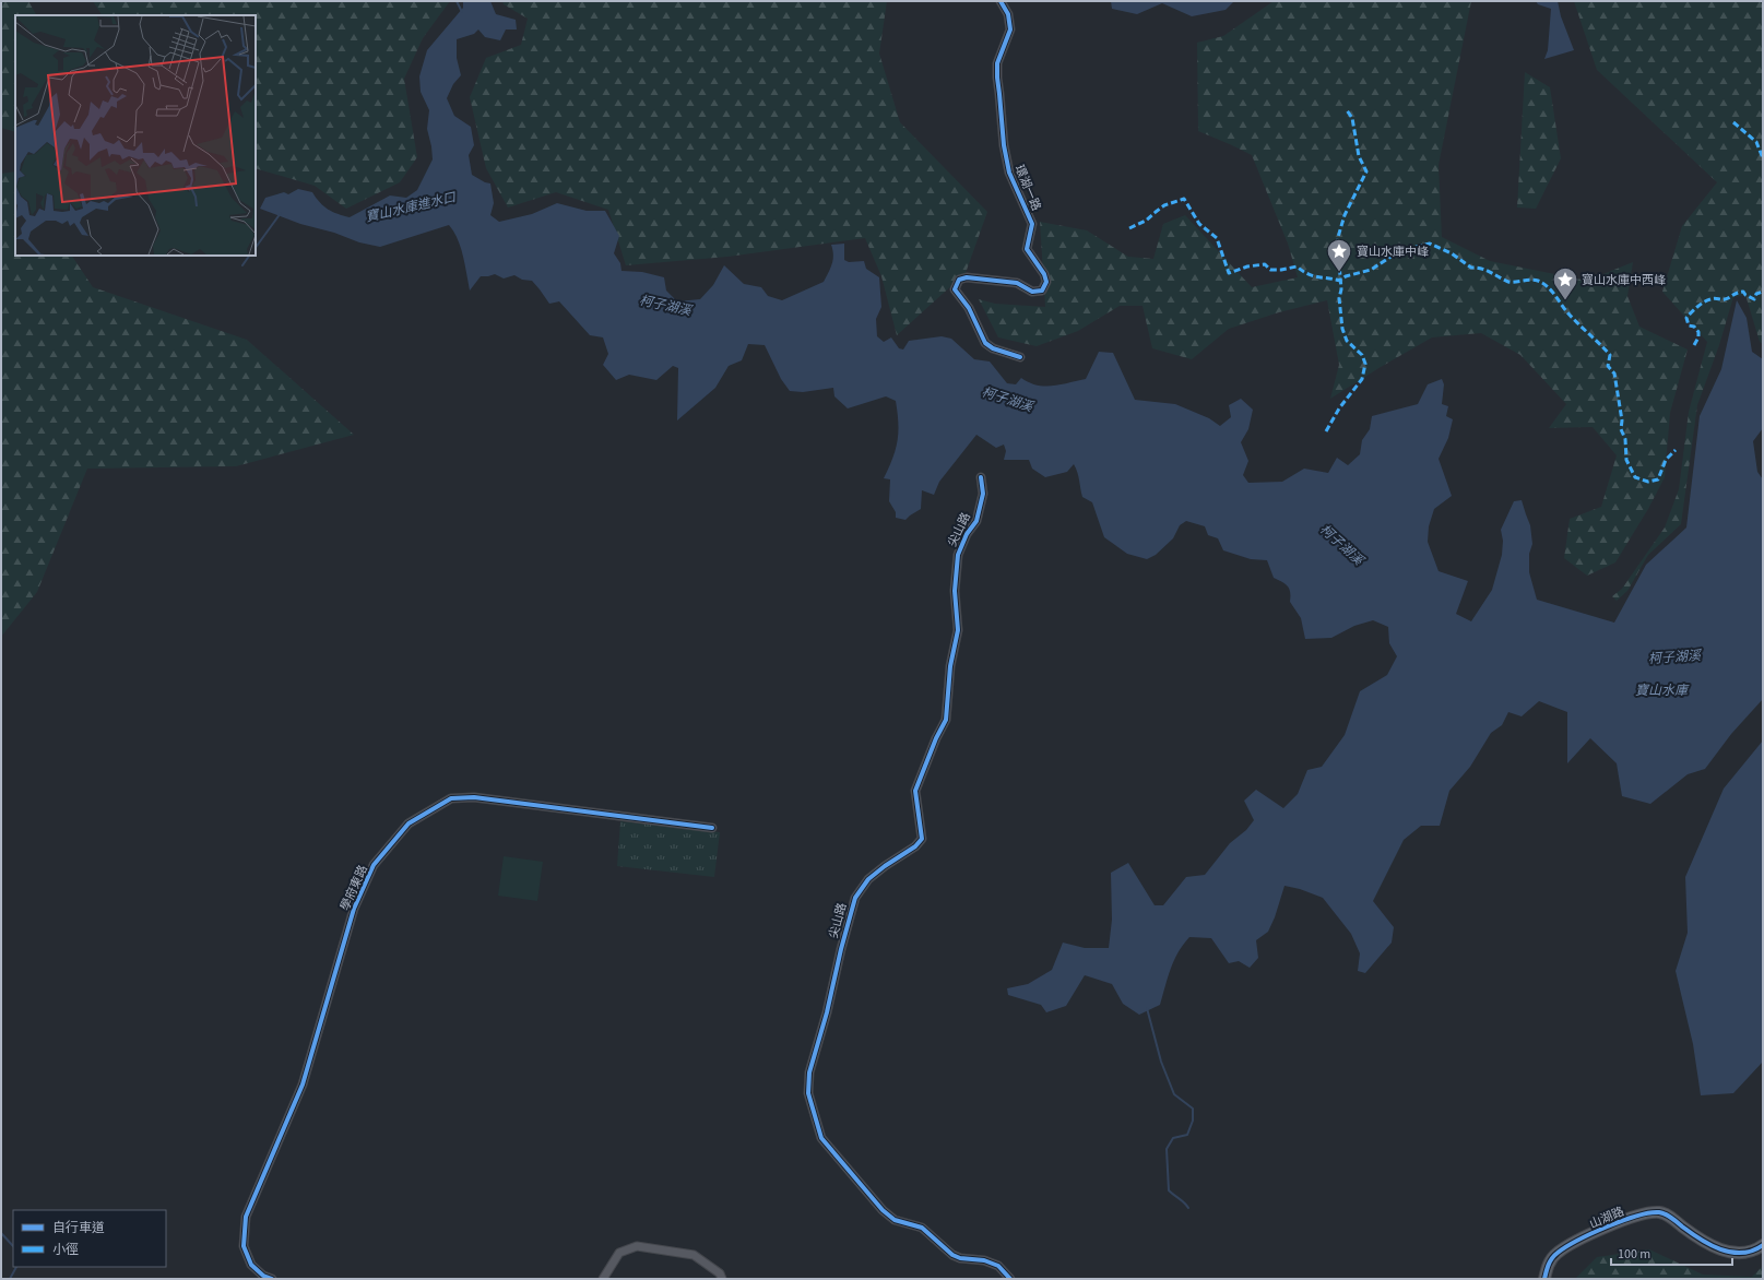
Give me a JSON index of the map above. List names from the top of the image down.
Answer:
{
  "streets": {
    "street": [
      "環湖一路",
      "尖山路",
      "學府東路",
      "山湖路"
    ]
  },
  "water": ["寶山水庫進水口", "柯子湖溪", "寶山水庫"],
  "places": {
    "place": ["寶山水庫中峰", "寶山水庫中西峰"]
  },
  "legend": ["自行車道", "小徑"],
  "scale_bar": "100 m"
}
